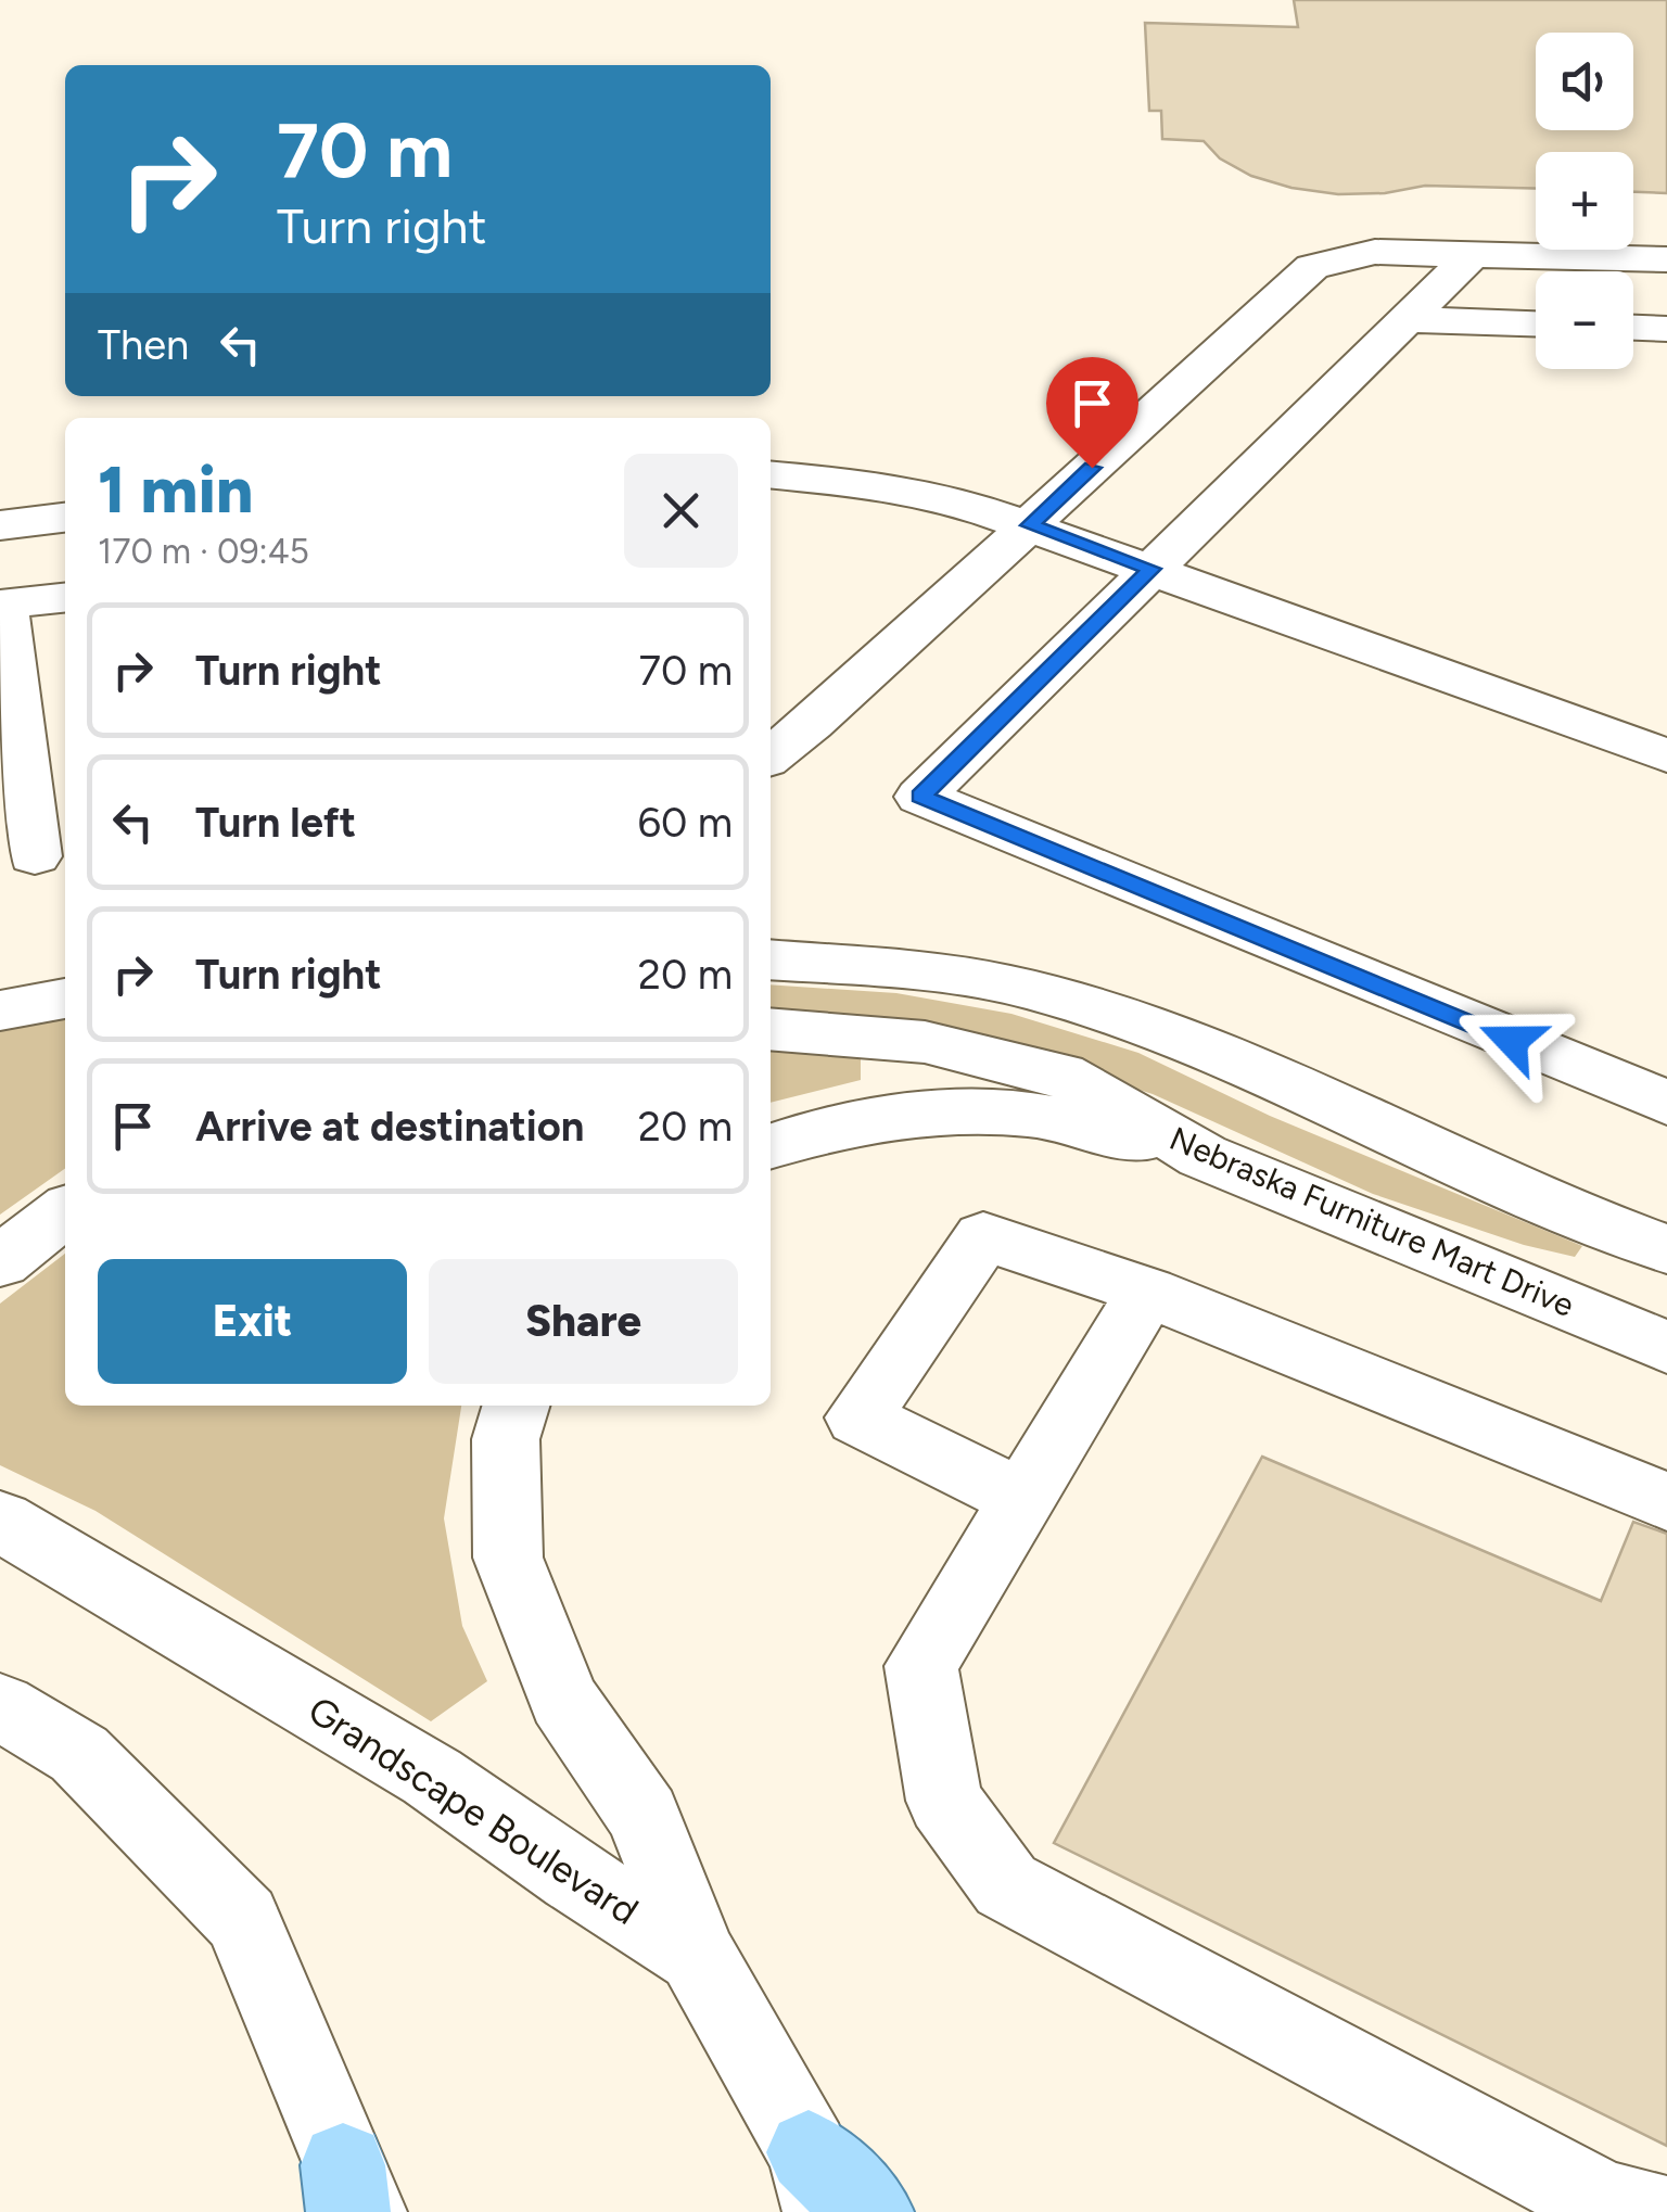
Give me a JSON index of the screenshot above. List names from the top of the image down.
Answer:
{
  "streets": {
    "street": ["Nebraska Furniture Mart Drive", "Grandscape Boulevard"]
  },
  "page": {
    "map_buttons": ["+", "−"],
    "turn": ["70 m", "Turn right"],
    "then": "Then",
    "heading": ["1 min", "170 m · 09:45"],
    "list": [
      {
        "name": "Turn right",
        "value": "70 m"
      },
      {
        "name": "Turn left",
        "value": "60 m"
      },
      {
        "name": "Turn right",
        "value": "20 m"
      },
      {
        "name": "Arrive at destination",
        "value": "20 m"
      }
    ],
    "buttons": ["Exit", "Share"]
  }
}
